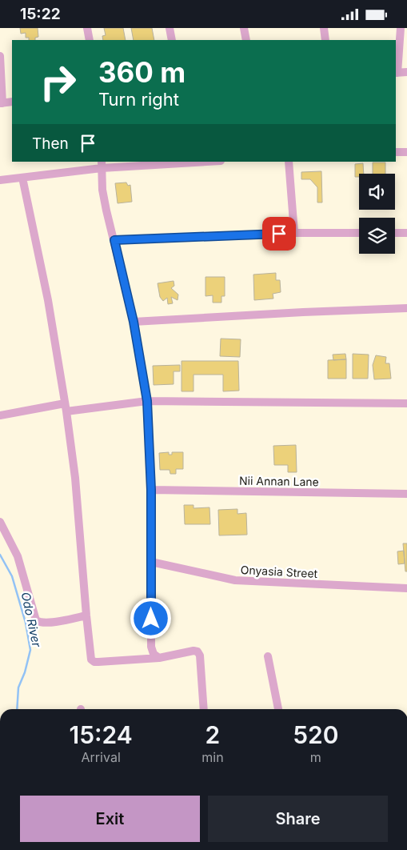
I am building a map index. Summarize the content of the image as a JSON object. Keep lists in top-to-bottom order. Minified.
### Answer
{"streets":{"street":["Nii Annan Lane","Onyasia Street"]},"water":["Odo River"],"page":{"status":"15:22","turn":["360 m","Turn right"],"then":"Then","eta":["15:24","Arrival","2","min","520","m"],"buttons":["Exit","Share"]}}
